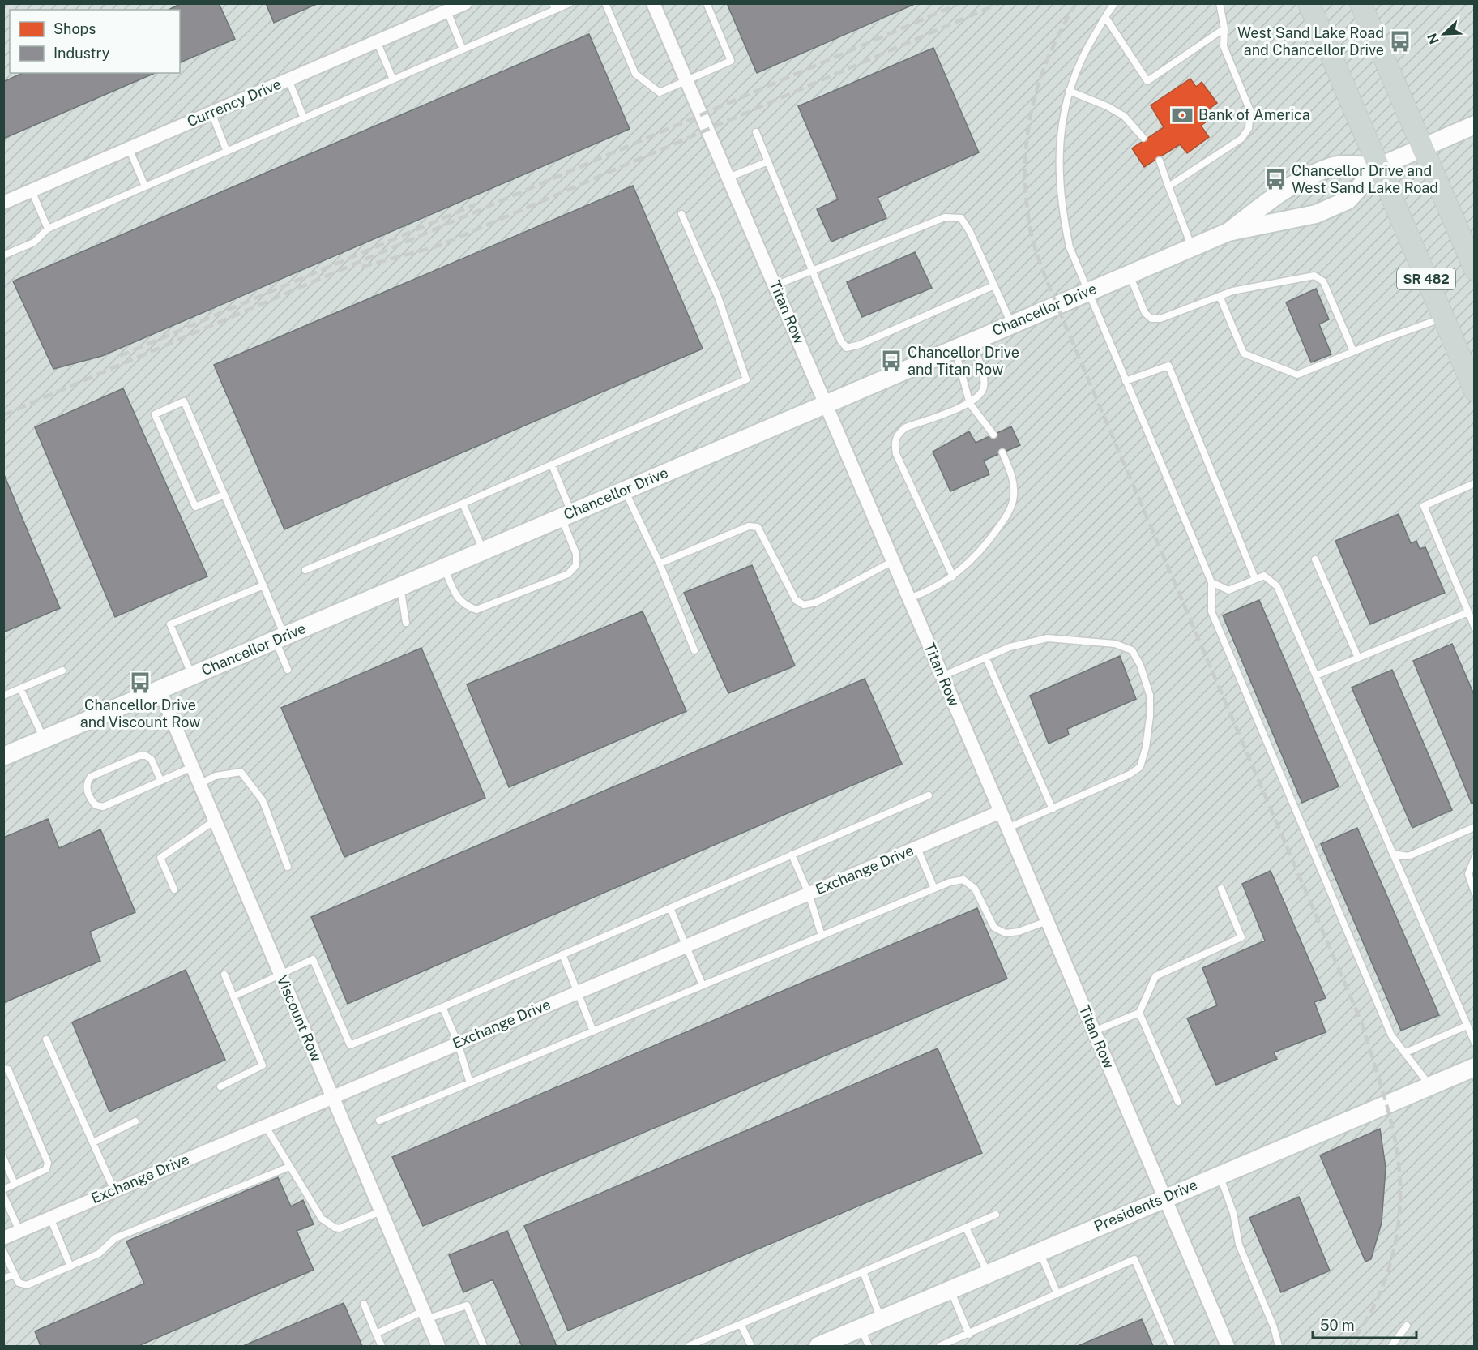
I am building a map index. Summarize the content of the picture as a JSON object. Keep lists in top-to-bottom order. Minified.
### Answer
{"streets":{"main road":["SR 482"],"street":["Currency Drive","Chancellor Drive","Titan Row","Exchange Drive","Viscount Row","Presidents Drive"]},"crossings":[["SR 482","Chancellor Drive"],["Chancellor Drive","Titan Row"],["Chancellor Drive","Viscount Row"],["Titan Row","Exchange Drive"],["Titan Row","Presidents Drive"],["Exchange Drive","Viscount Row"]],"places":{"bus stop":["West Sand Lake Road and Chancellor Drive","Chancellor Drive and West Sand Lake Road","Chancellor Drive and Titan Row","Chancellor Drive and Viscount Row"],"bank":["Bank of America"]},"legend":["Shops","Industry"],"scale_bar":"50 m","north":"bottom left"}
